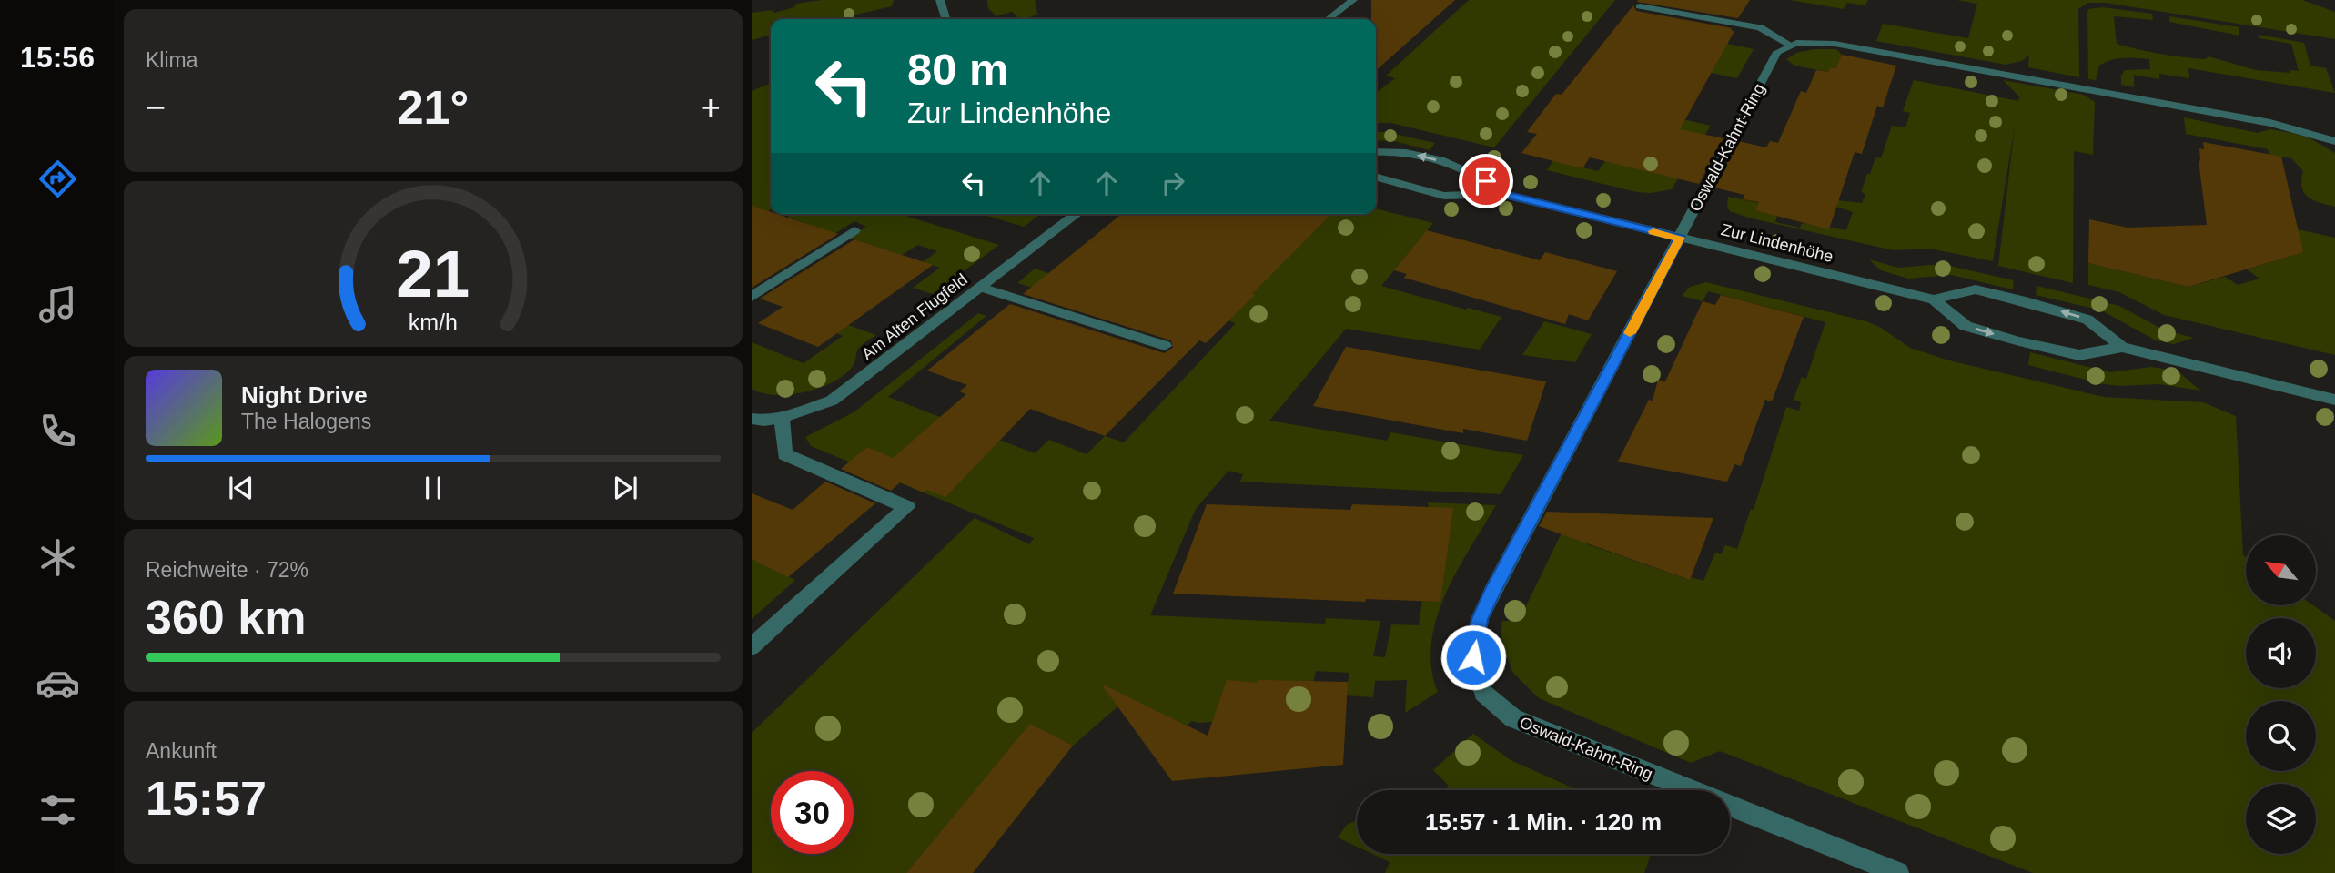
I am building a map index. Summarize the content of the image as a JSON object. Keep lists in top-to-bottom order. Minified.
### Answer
{"streets":{"street":["Oswald-Kahnt-Ring","Zur Lindenhöhe","Am Alten Flugfeld"]},"crossings":[["Oswald-Kahnt-Ring","Zur Lindenhöhe"]],"north":"top left","page":{"tabs":"15:56","tile":["Klima",["Reichweite · 72%","360 km"],["Ankunft","15:57"]],"turn":["80 m","Zur Lindenhöhe"],"heat":["−","21°","+"],"song":["Night Drive","The Halogens"],"limit":"30","trip":"15:57 · 1 Min. · 120 m","gauge":["21","km/h"]}}
